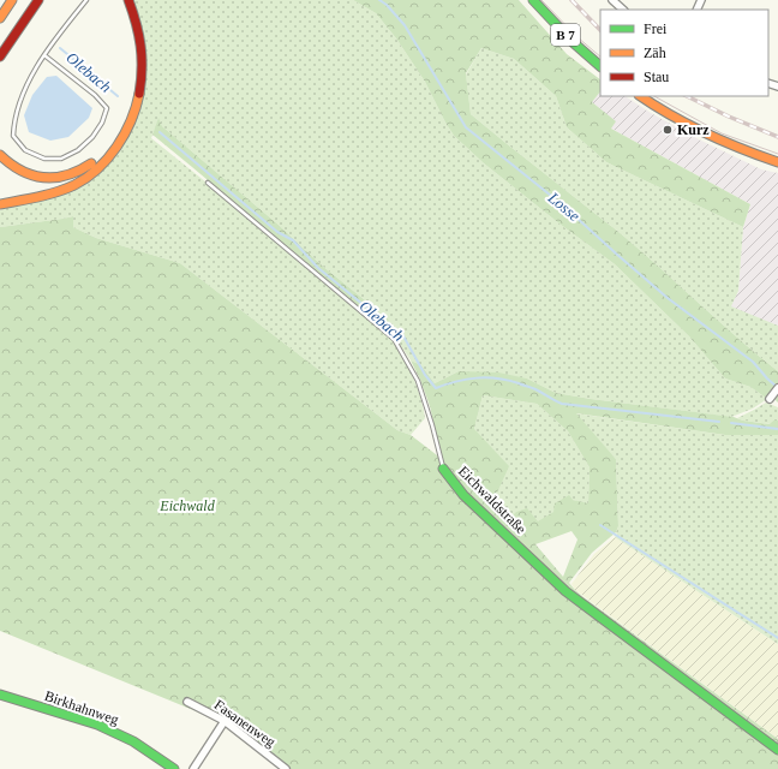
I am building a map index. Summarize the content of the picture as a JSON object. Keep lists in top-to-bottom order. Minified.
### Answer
{"streets":{"main road":["B 7","Eichwaldstraße","Birkhahnweg"],"street":["Fasanenweg"]},"water":["Olebach","Losse"],"parks":["Eichwald"],"places":["Kurz"],"legend":["Frei","Zäh","Stau"]}
